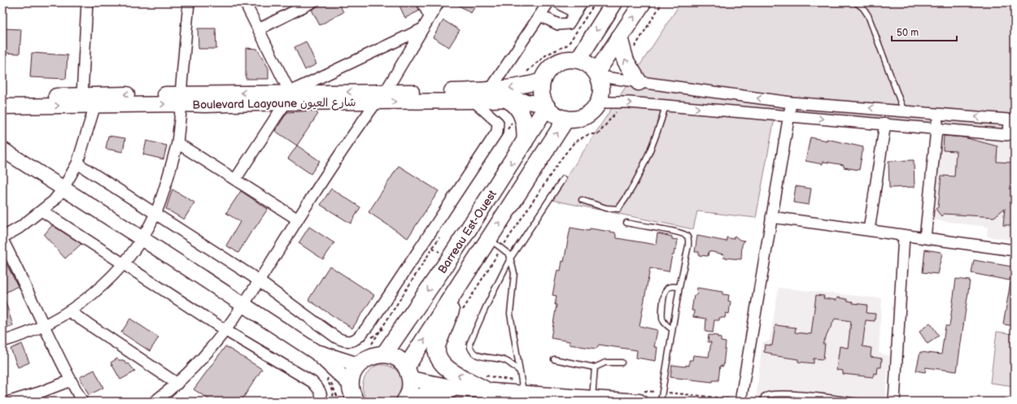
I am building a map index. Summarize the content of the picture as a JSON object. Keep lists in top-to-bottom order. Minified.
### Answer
{"streets":{"main road":["Barreau Est-Ouest"],"street":["Boulevard Laayoune شارع العيون"]},"crossings":[["Boulevard Laayoune شارع العيون","Barreau Est-Ouest"]],"scale_bar":"50 m"}
